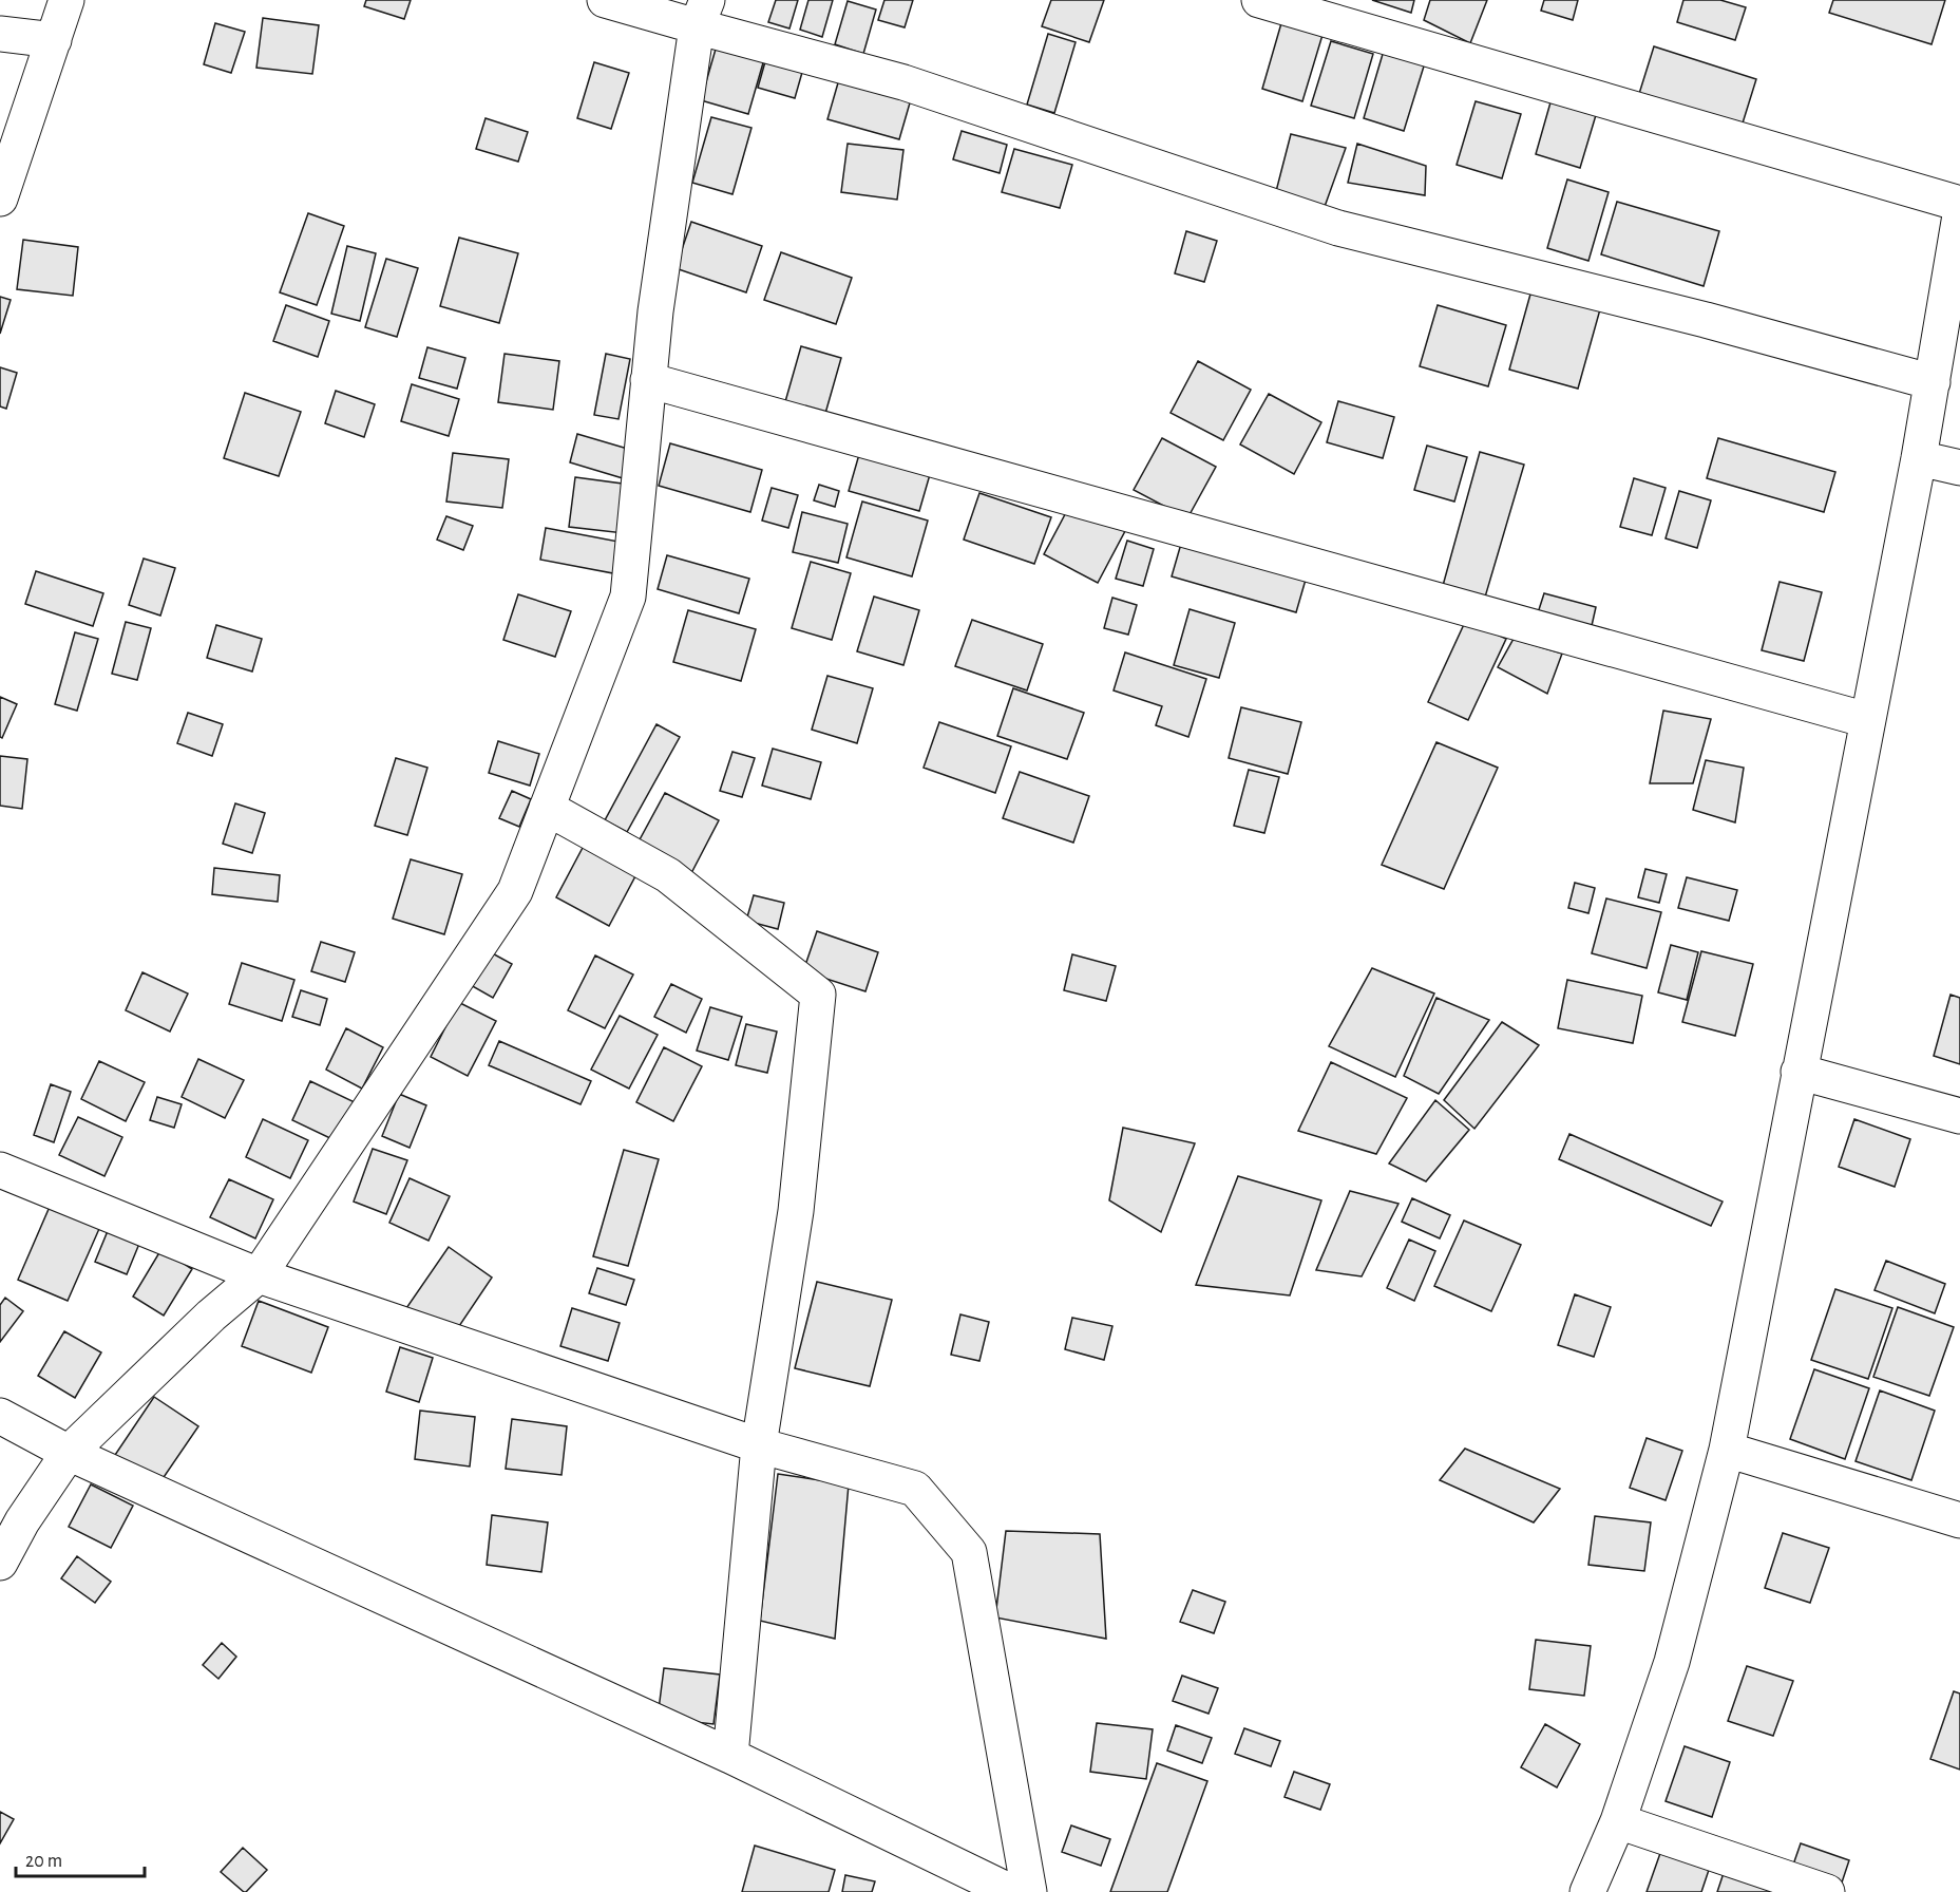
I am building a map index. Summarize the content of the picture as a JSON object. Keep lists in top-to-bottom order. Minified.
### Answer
{"scale_bar":"20 m"}
